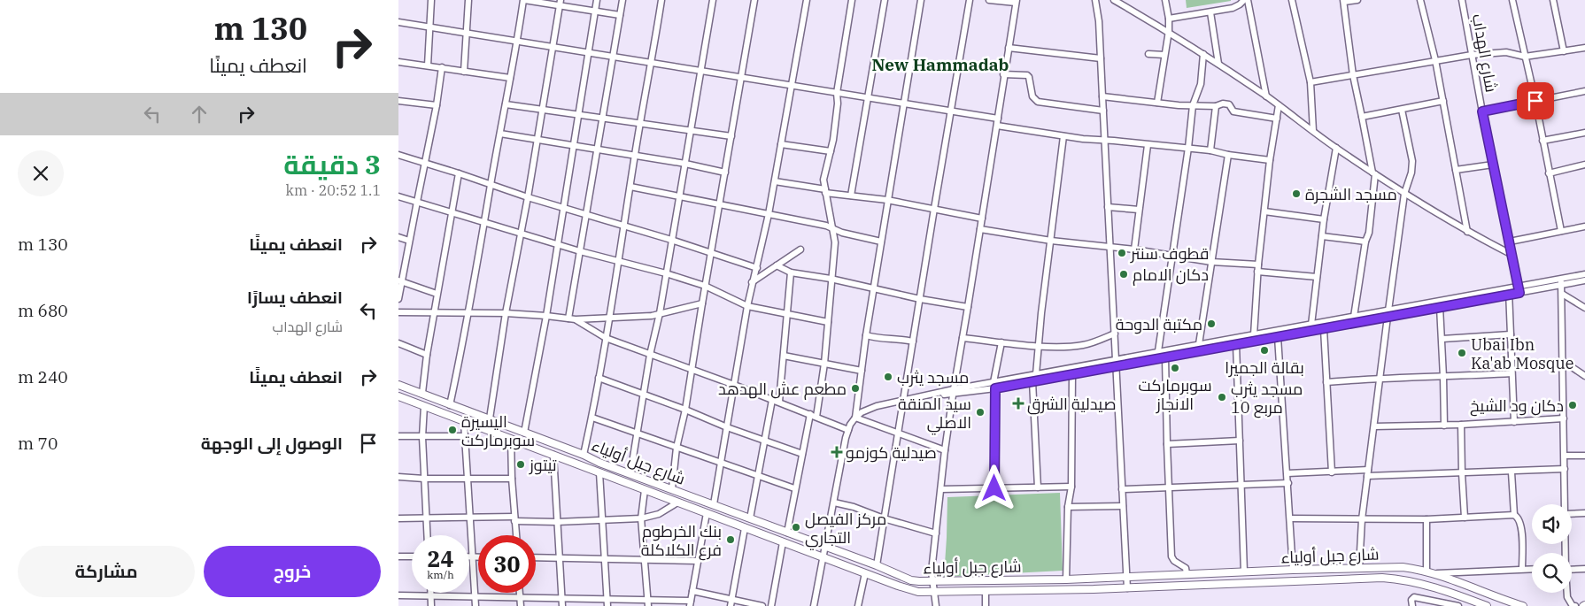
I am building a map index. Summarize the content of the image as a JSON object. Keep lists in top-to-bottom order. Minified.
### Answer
{"streets":{"main road":["شارع جبل أولياء"],"street":["شارع الهداب"]},"districts":["New Hammadab"],"places":{"other":["مسجد الشجرة","قطوف سنتر","دكان الامام","مكتبة الدوحة","بقالة الجميرا","Ubai Ibn Ka'ab Mosque","سوبرماركت الانجاز","مسجد يثرب","مطعم عش الهدهد","مسجد يثرب مربع 10","دكان ود الشيخ","سيد المنقة الاصلي","اليسيرة سوبرماركت","تيتوز","مركز الفيصل التجاري","بنك الخرطوم فرع الكلاكلة"],"health":["صيدلية الشرق","صيدلية كوزمو"]},"page":{"turn":["130 m","انعطف يمينًا"],"heading":["3 دقيقة","1.1 km · 20:52"],"list":[{"name":"انعطف يمينًا","value":"130 m"},{"name":"انعطف يسارًا","note":"شارع الهداب","value":"680 m"},{"name":"انعطف يمينًا","value":"240 m"},{"name":"الوصول إلى الوجهة","value":"70 m"}],"speed":"24 km/h","limit":"30","buttons":["خروج","مشاركة"]}}
